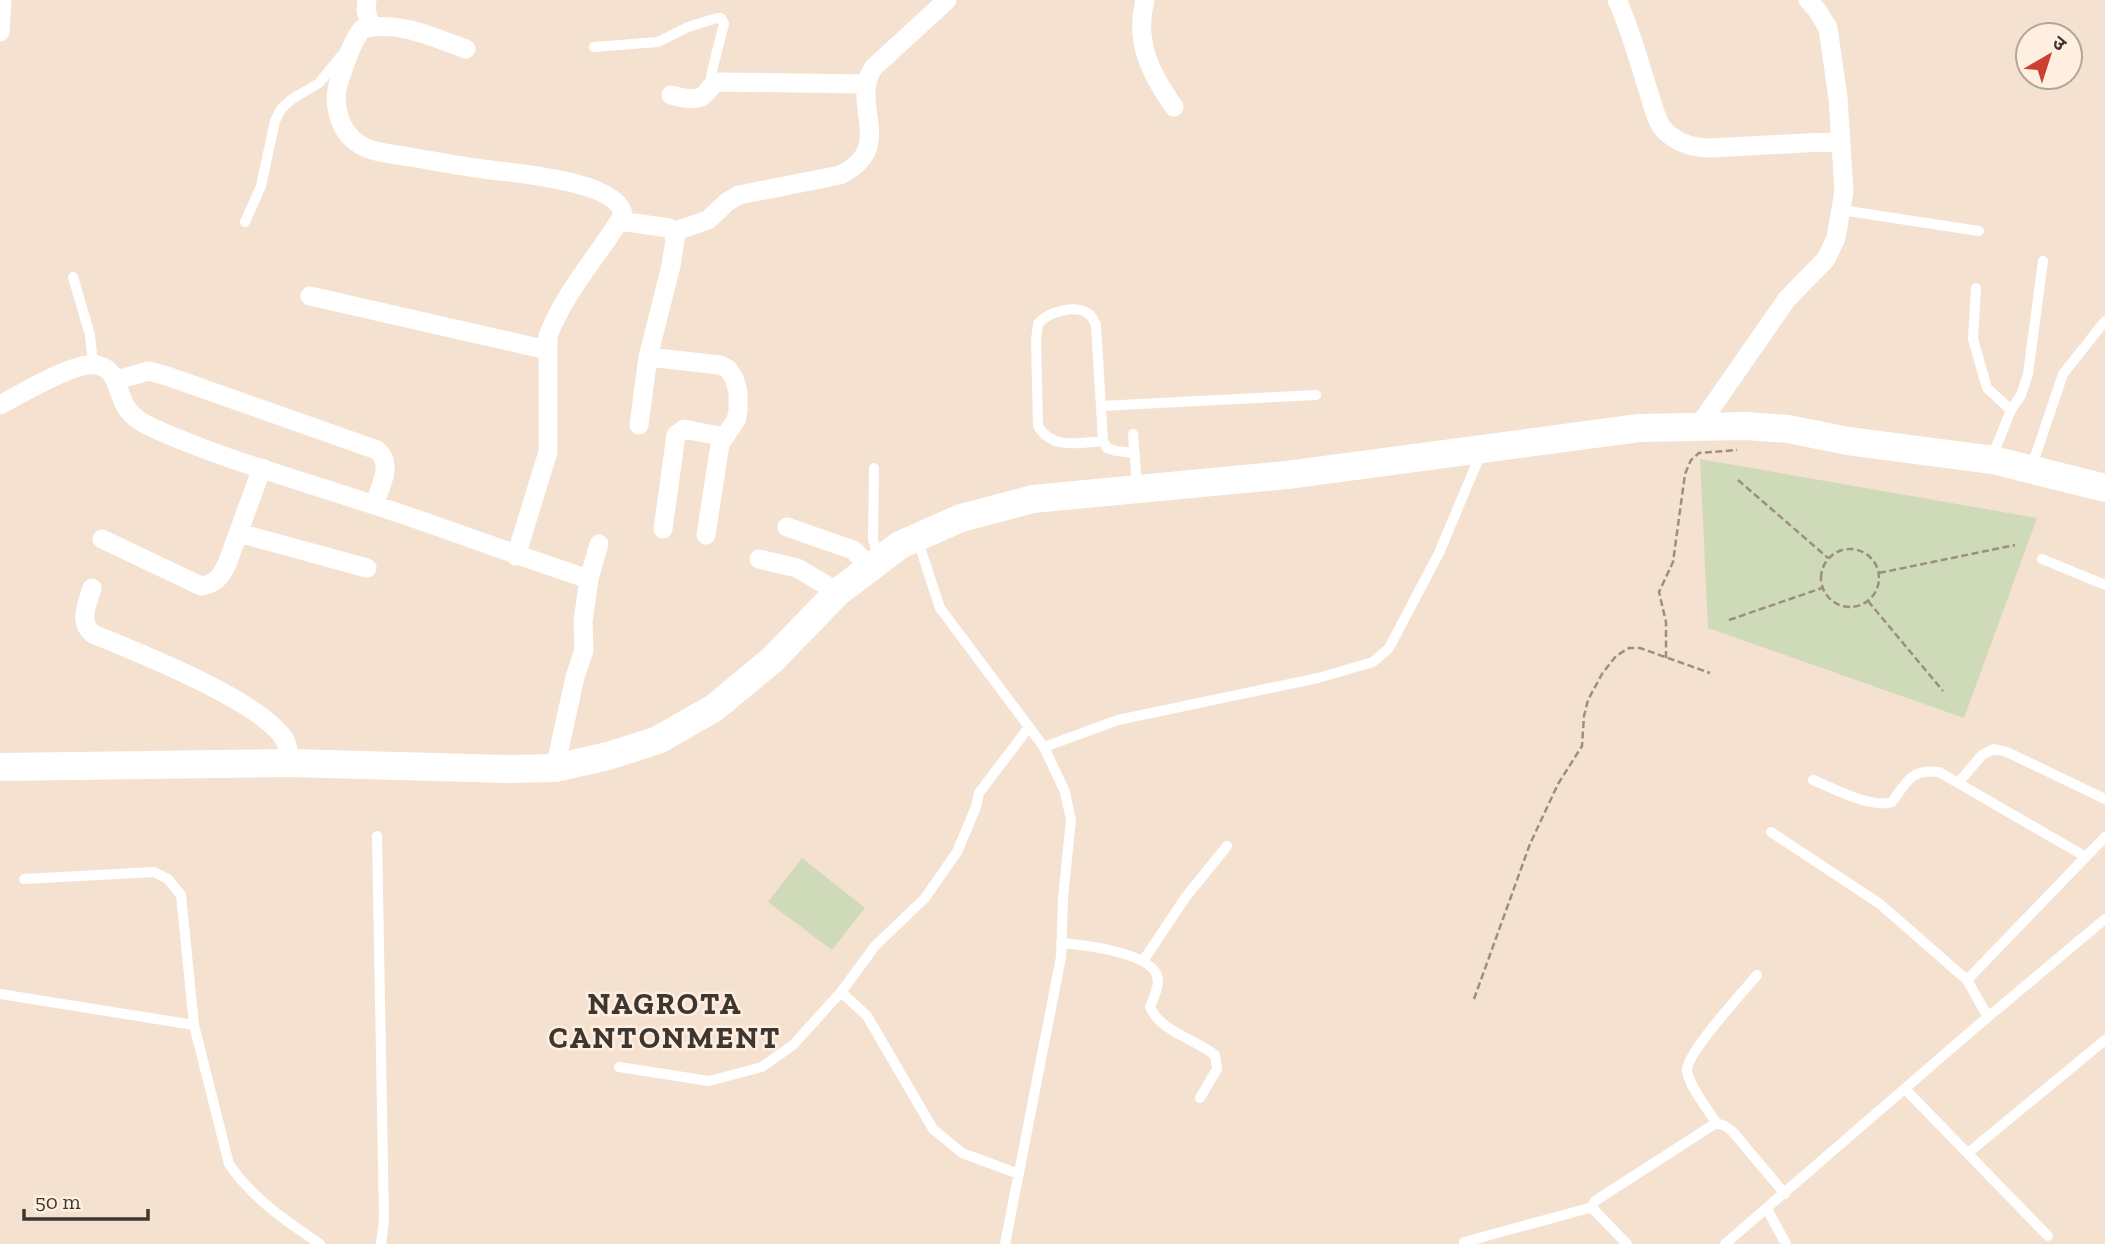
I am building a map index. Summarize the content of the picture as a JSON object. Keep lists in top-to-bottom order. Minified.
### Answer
{"districts":["NAGROTA CANTONMENT"],"scale_bar":"50 m","north":"top right"}
